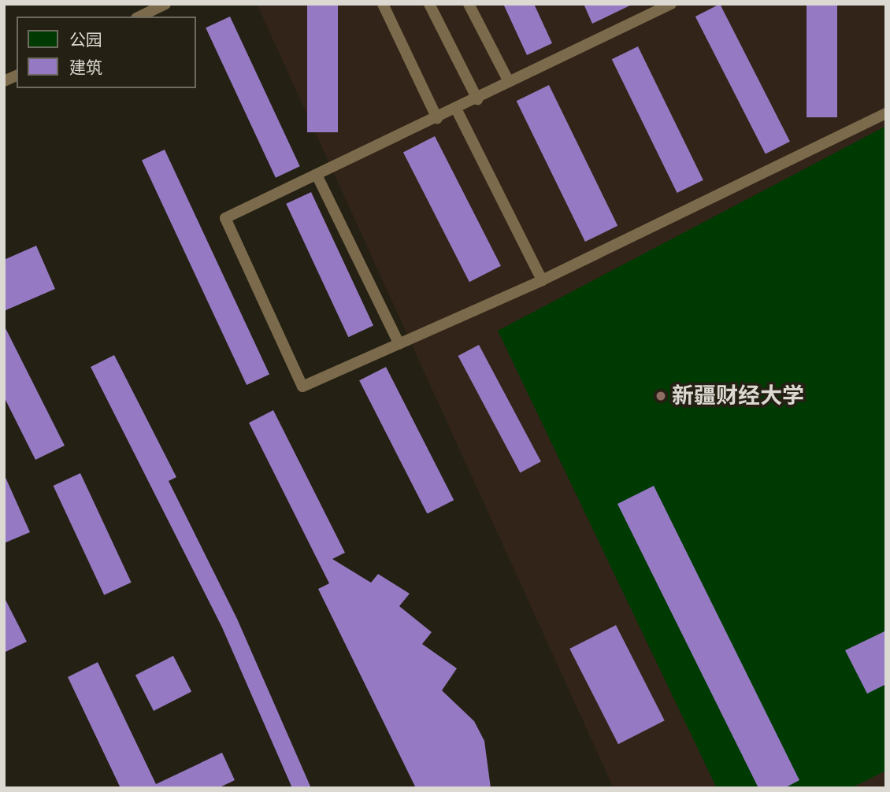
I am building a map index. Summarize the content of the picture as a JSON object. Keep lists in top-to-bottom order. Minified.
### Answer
{"places":["新疆财经大学"],"legend":["公园","建筑"]}
